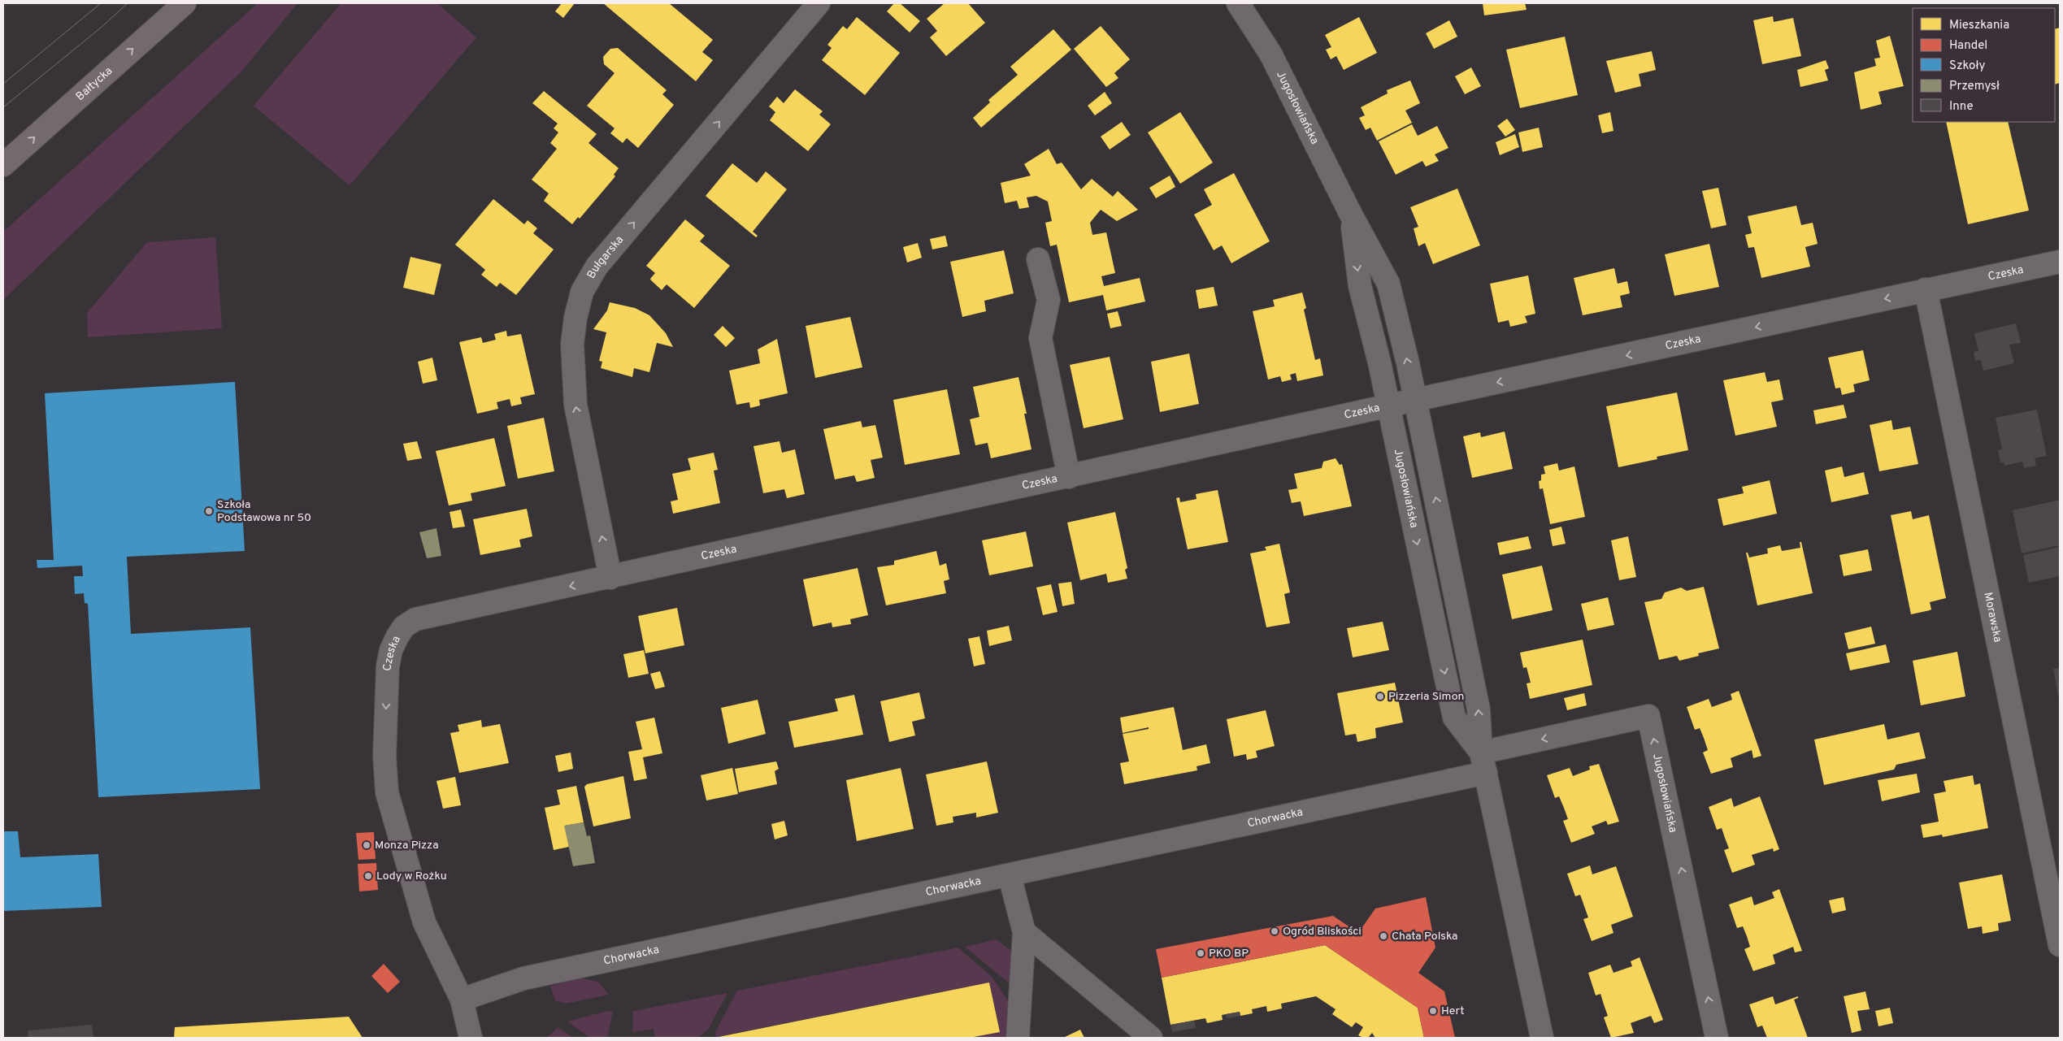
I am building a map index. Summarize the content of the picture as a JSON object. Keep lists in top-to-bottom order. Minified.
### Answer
{"streets":{"main road":["Bałtycka"],"street":["Jugosłowiańska","Bułgarska","Czeska","Morawska","Chorwacka"]},"crossings":[["Jugosłowiańska","Czeska"],["Jugosłowiańska","Chorwacka"],["Bułgarska","Czeska"],["Czeska","Morawska"],["Czeska","Chorwacka"]],"one_way":["Bałtycka","Bułgarska"],"places":["Szkoła Podstawowa nr 50","Pizzeria Simon","Monza Pizza","Lody w Rożku","Ogród Bliskości","Chata Polska","PKO BP","Hert"],"legend":["Mieszkania","Handel","Szkoły","Przemysł","Inne"]}
